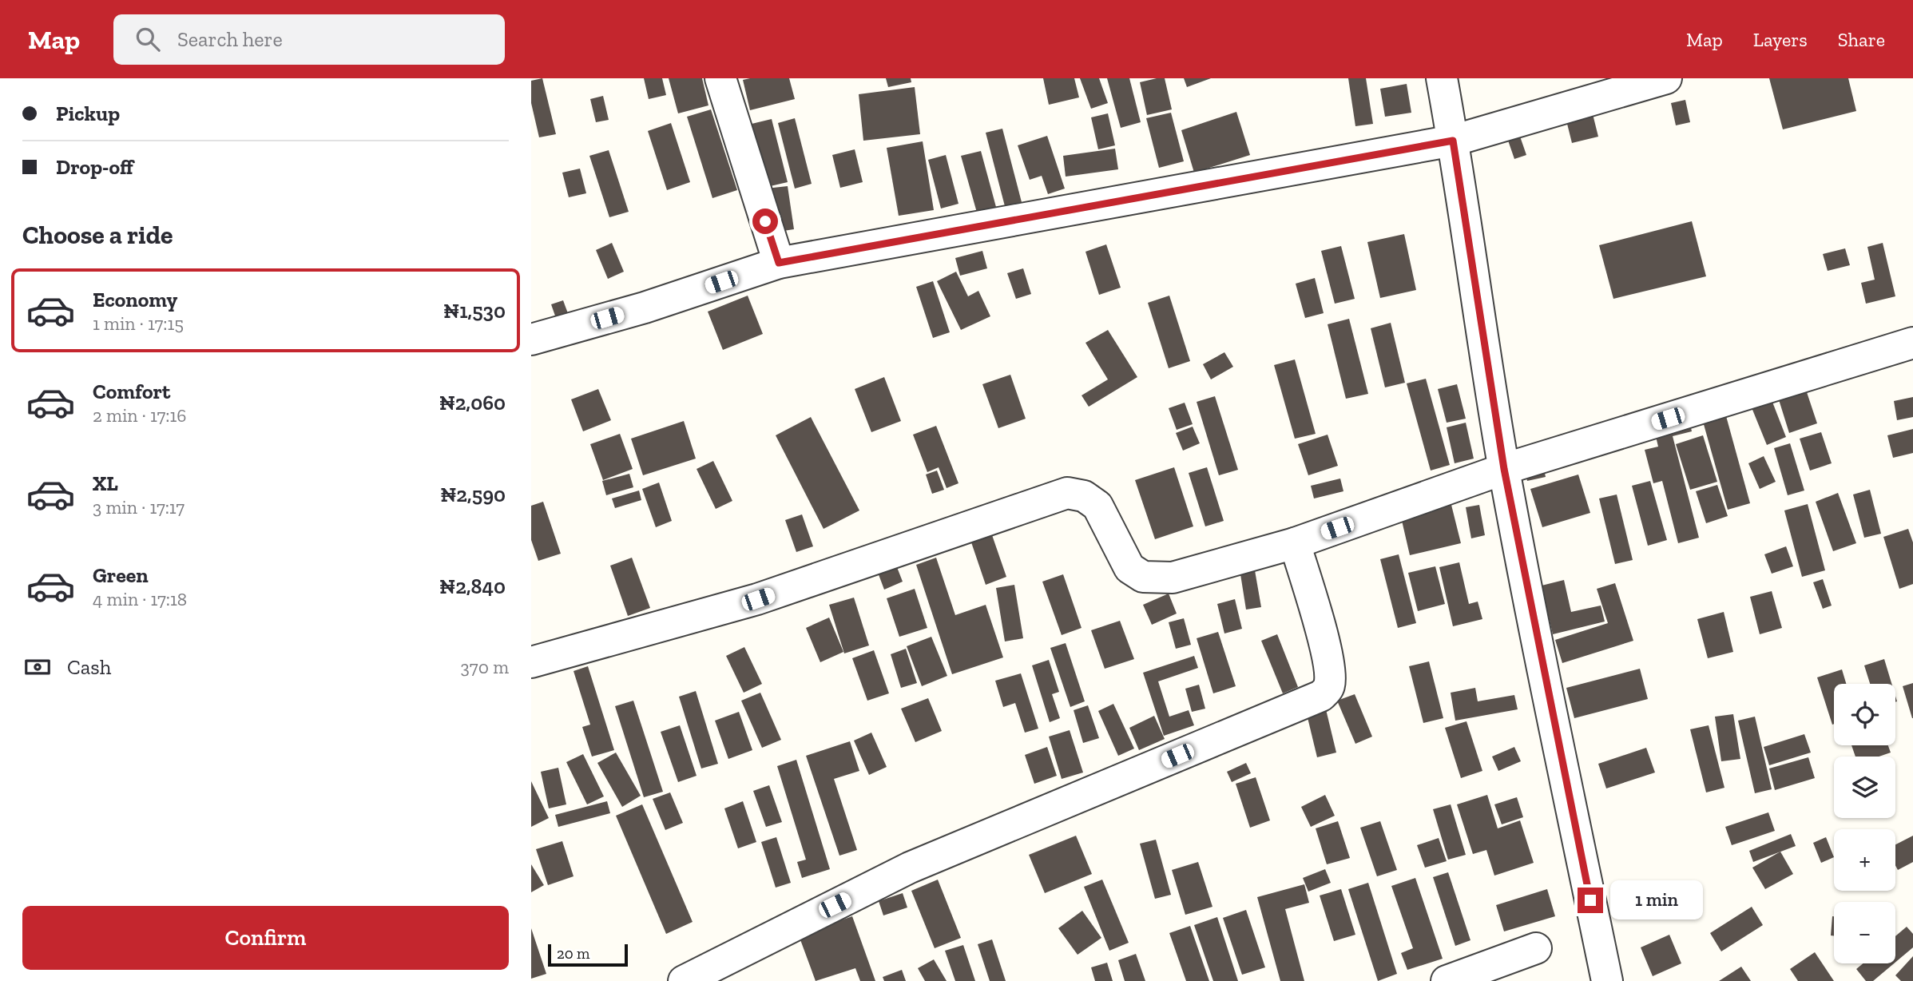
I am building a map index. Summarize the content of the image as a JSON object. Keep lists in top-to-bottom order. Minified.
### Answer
{"scale_bar":"20 m","page":{"header":"Map","search":"Search here","nav":["Map","Layers","Share"],"banner":["Pickup","Drop-off"],"heading":"Choose a ride","list":[{"name":"Economy","note":"1 min · 17:15","value":"₦1,530"},{"name":"Comfort","note":"2 min · 17:16","value":"₦2,060"},{"name":"XL","note":"3 min · 17:17","value":"₦2,590"},{"name":"Green","note":"4 min · 17:18","value":"₦2,840"}],"pay":["Cash","370 m"],"map_buttons":["+","−"],"bubble":"1 min","buttons":"Confirm","scale":"20 m"}}
